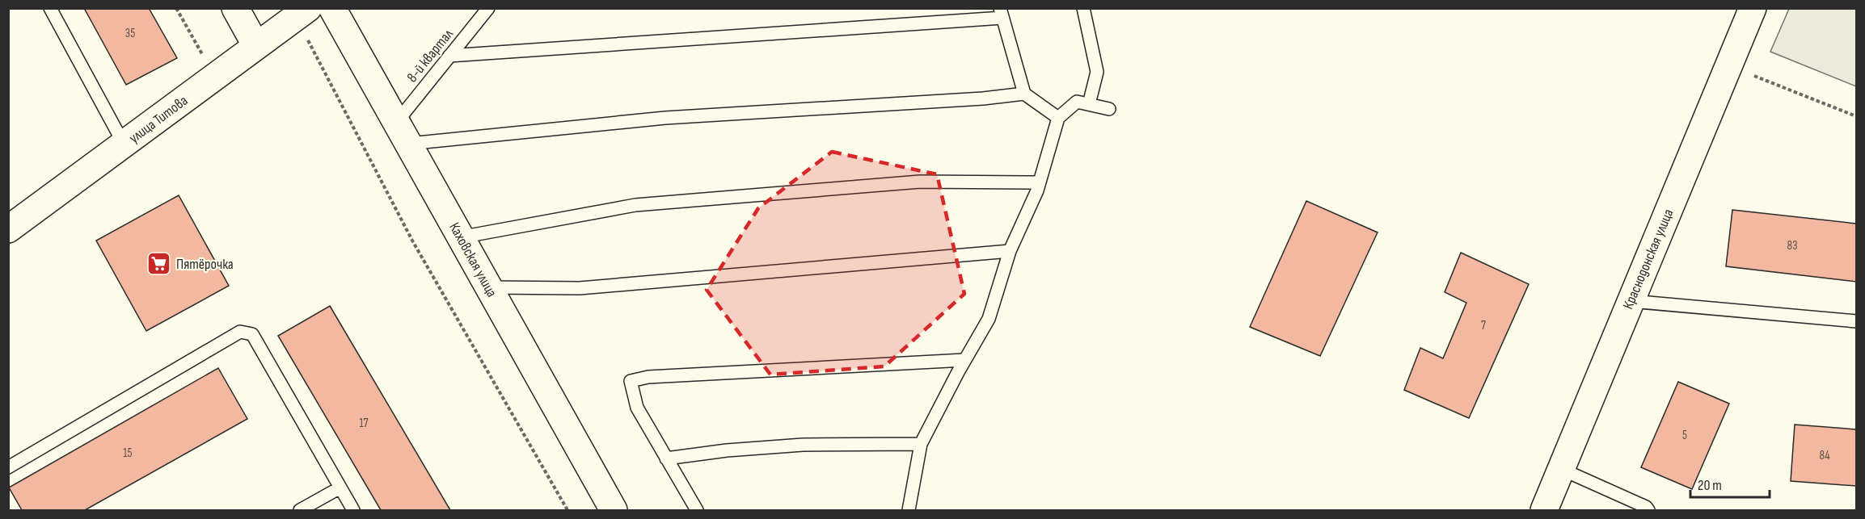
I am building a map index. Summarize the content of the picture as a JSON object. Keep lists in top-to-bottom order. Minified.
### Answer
{"streets":{"street":["улица Титова","Краснодонская улица","Каховская улица"],"lane":["8-й квартал"]},"crossings":[["8-й квартал","Каховская улица"]],"places":{"supermarket":["Пятёрочка"]},"house_numbers":["35","83","7","17","5","15","84"],"scale_bar":"20 m"}
